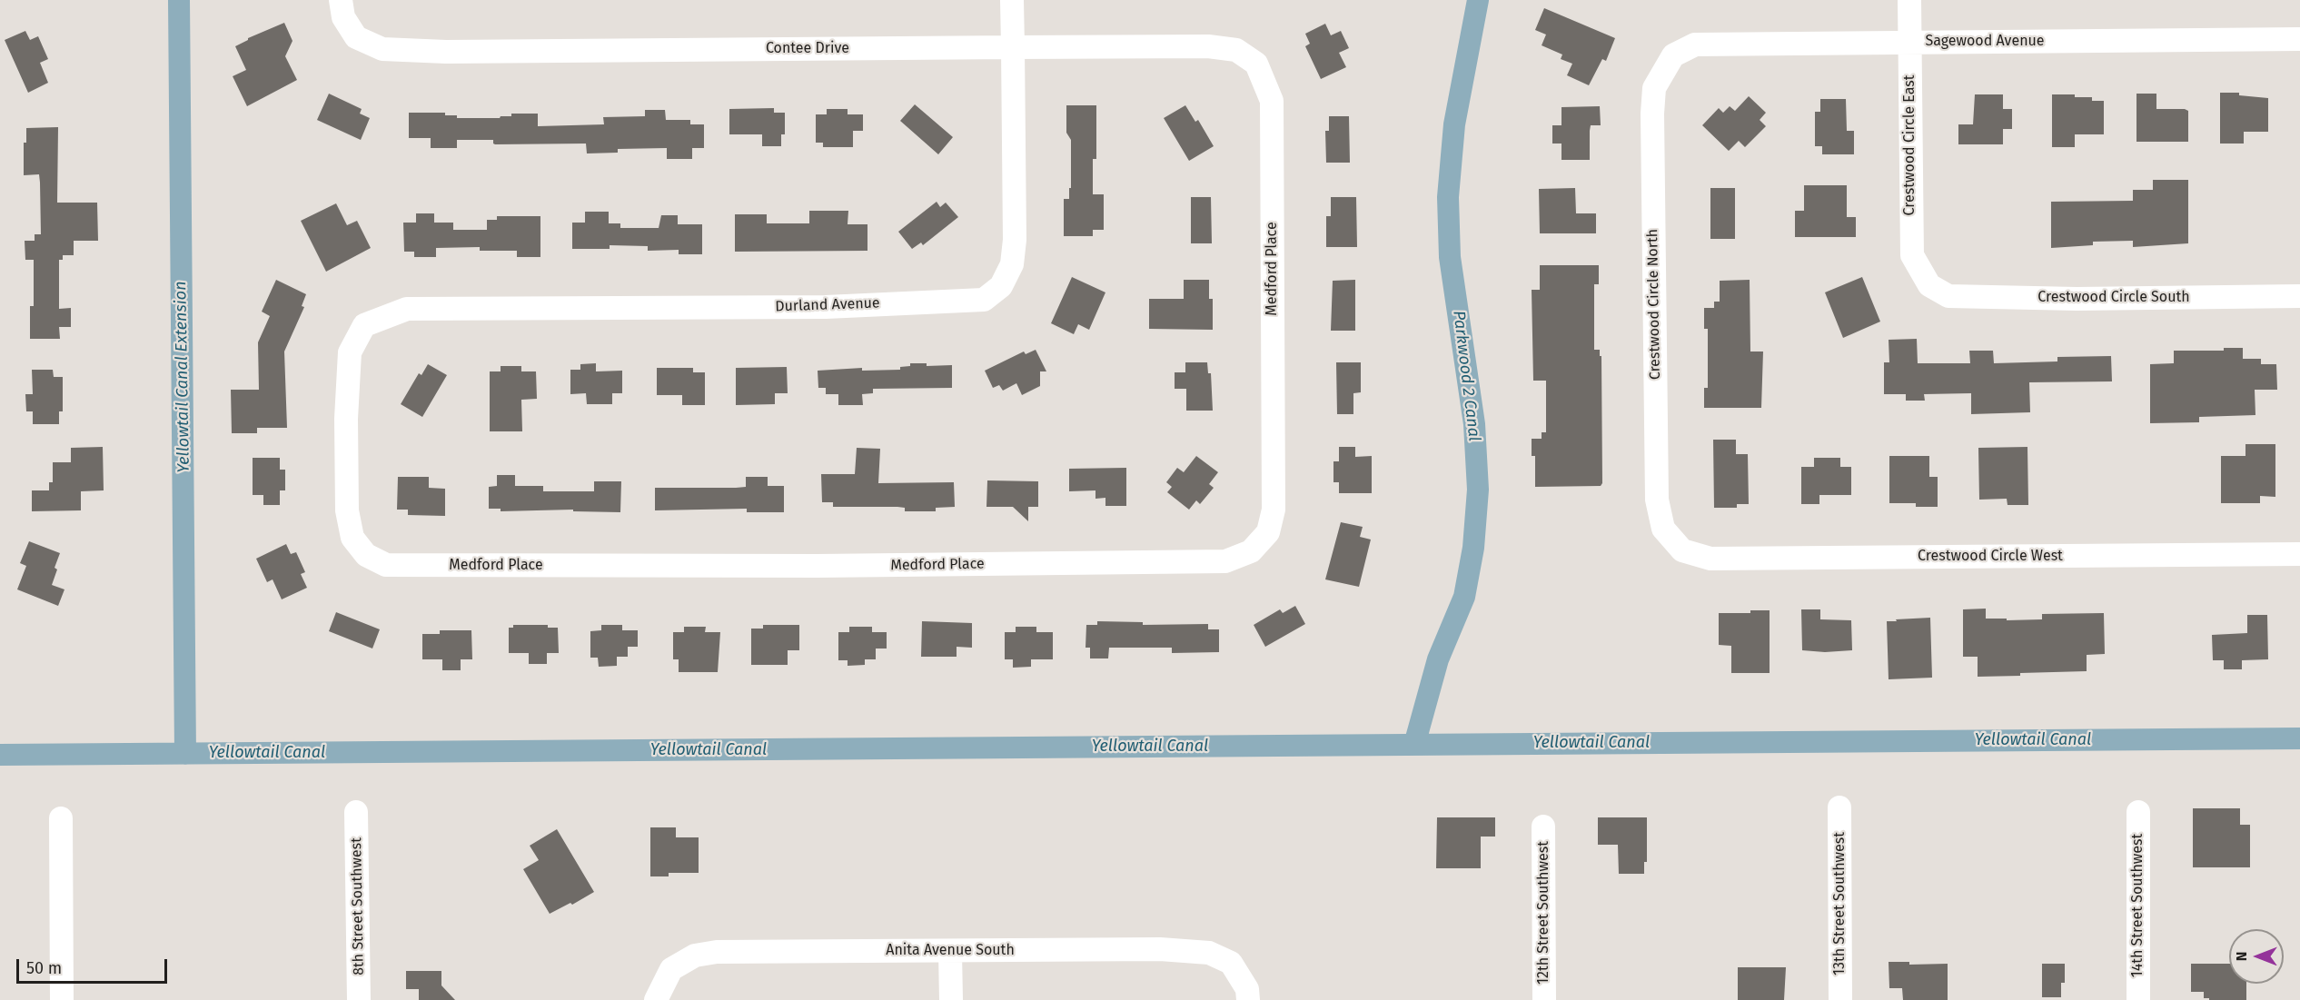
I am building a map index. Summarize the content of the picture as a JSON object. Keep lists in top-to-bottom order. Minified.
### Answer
{"streets":{"street":["Sagewood Avenue","Contee Drive","Crestwood Circle East","Medford Place","Crestwood Circle South","Crestwood Circle North","Durland Avenue","Crestwood Circle West","13th Street Southwest","14th Street Southwest","8th Street Southwest","12th Street Southwest","Anita Avenue South"]},"crossings":[["Sagewood Avenue","Crestwood Circle East"],["Sagewood Avenue","Crestwood Circle North"],["Contee Drive","Medford Place"],["Contee Drive","Durland Avenue"],["Crestwood Circle East","Crestwood Circle South"],["Medford Place","Durland Avenue"],["Crestwood Circle North","Crestwood Circle West"]],"water":["Parkwood 2 Canal","Yellowtail Canal Extension","Yellowtail Canal"],"scale_bar":"50 m","north":"left"}
